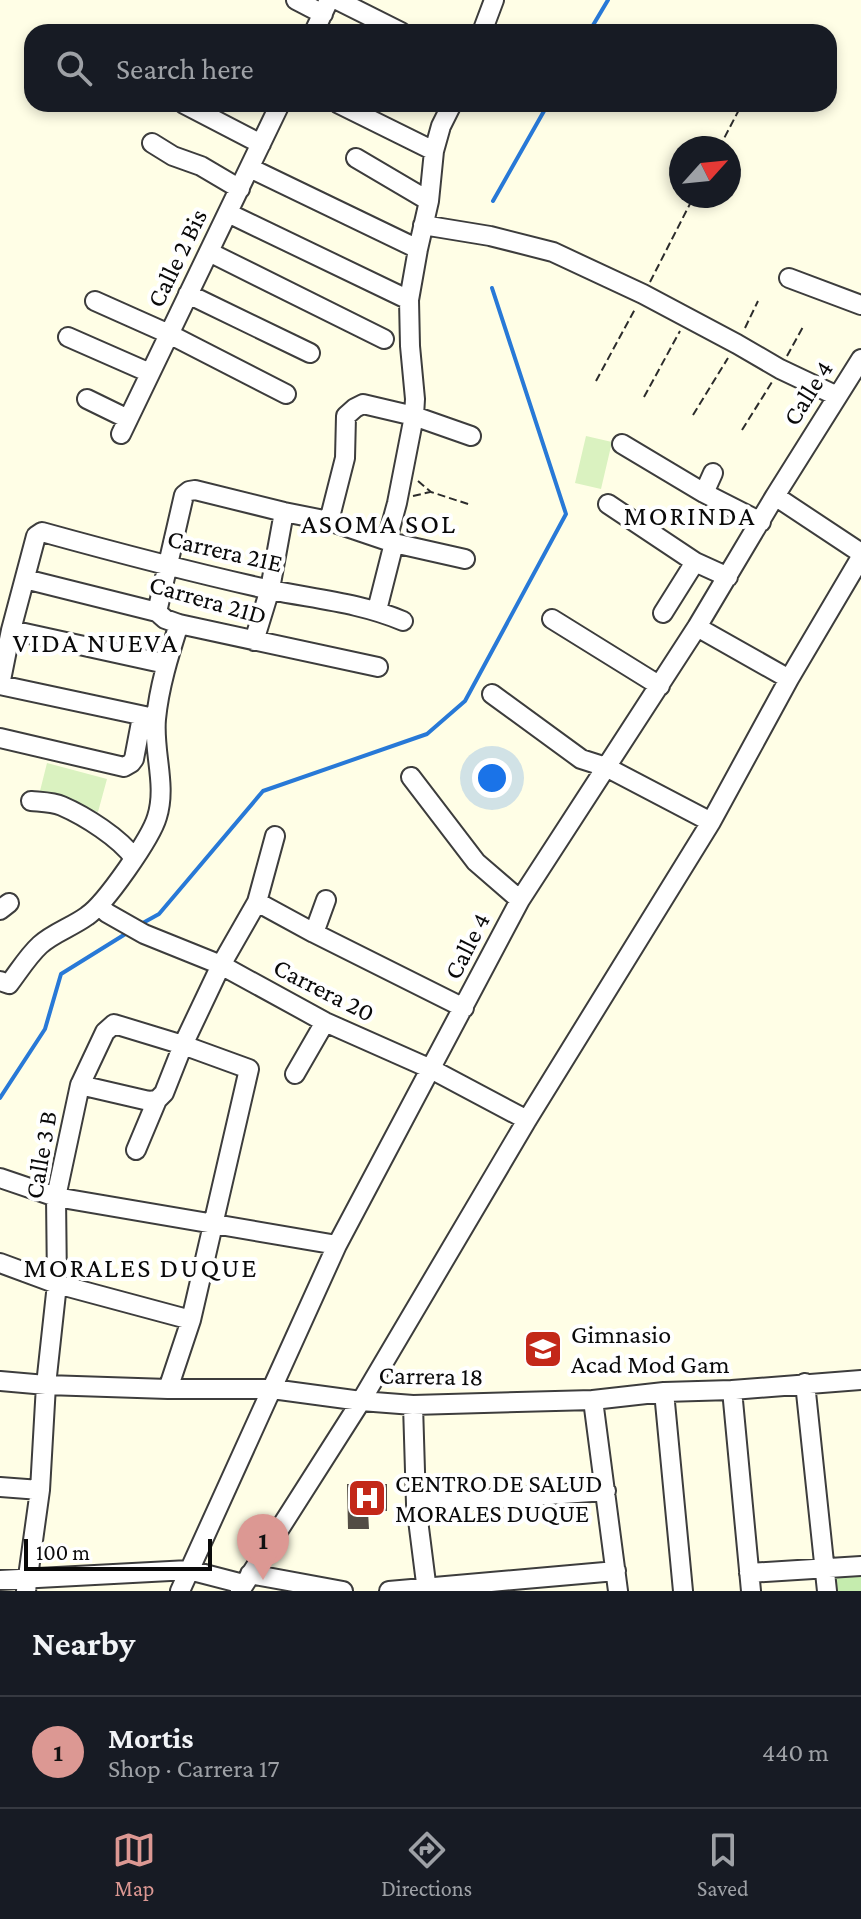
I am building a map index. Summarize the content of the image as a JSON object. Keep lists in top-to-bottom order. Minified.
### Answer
{"streets":{"street":["Calle 2 Bis","Calle 4","Carrera 21E","Carrera 21D","Carrera 20","Calle 3 B","Carrera 18"]},"crossings":[["Calle 4","Carrera 20"],["Calle 4","Carrera 18"],["Carrera 21E","Carrera 21D"],["Calle 3 B","Carrera 18"]],"districts":["MORINDA","ASOMA SOL","VIDA NUEVA","MORALES DUQUE"],"places":{"school or university":["Gimnasio Acad Mod Gam"],"hospital":["CENTRO DE SALUD MORALES DUQUE"]},"scale_bar":"100 m","north":"top right","page":{"search":"Search here","pins":"1","scale":"100 m","heading":"Nearby","list":[{"mark":"1","name":"Mortis","note":"Shop · Carrera 17","value":"440 m"}],"nav":["Map","Directions","Saved"]}}
